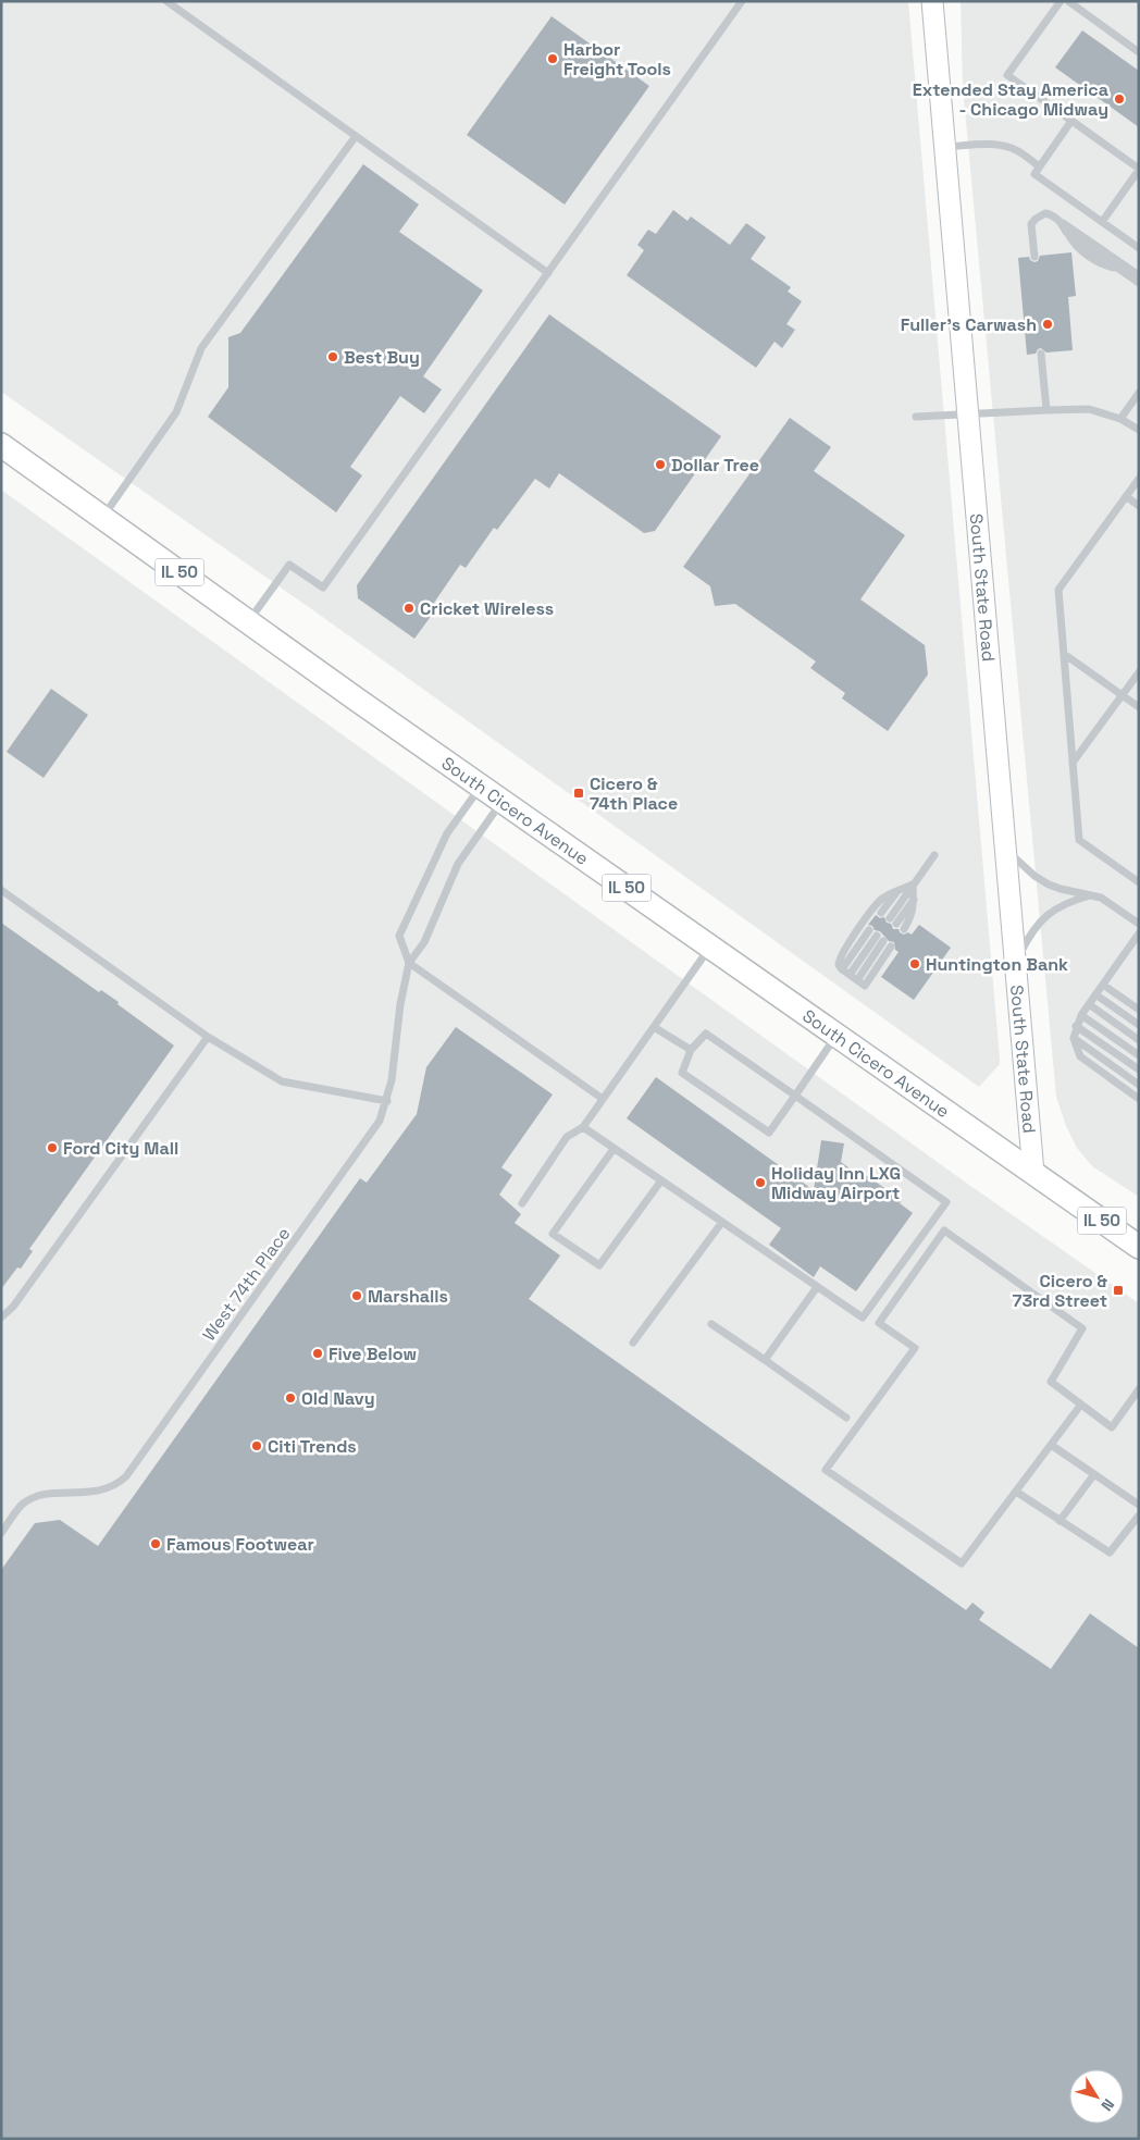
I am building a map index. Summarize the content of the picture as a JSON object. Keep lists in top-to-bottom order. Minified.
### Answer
{"streets":{"main road":["IL 50","South Cicero Avenue"],"street":["South State Road"],"lane":["West 74th Place"]},"crossings":[["South State Road","South Cicero Avenue"],["South Cicero Avenue","West 74th Place"]],"places":{"other":["Harbor Freight Tools","Extended Stay America - Chicago Midway","Fuller's Carwash","Best Buy","Dollar Tree","Cricket Wireless","Huntington Bank","Ford City Mall","Holiday Inn LXG Midway Airport","Marshalls","Five Below","Old Navy","Citi Trends","Famous Footwear"],"transit":["Cicero & 74th Place","Cicero & 73rd Street"]},"north":"bottom right"}
